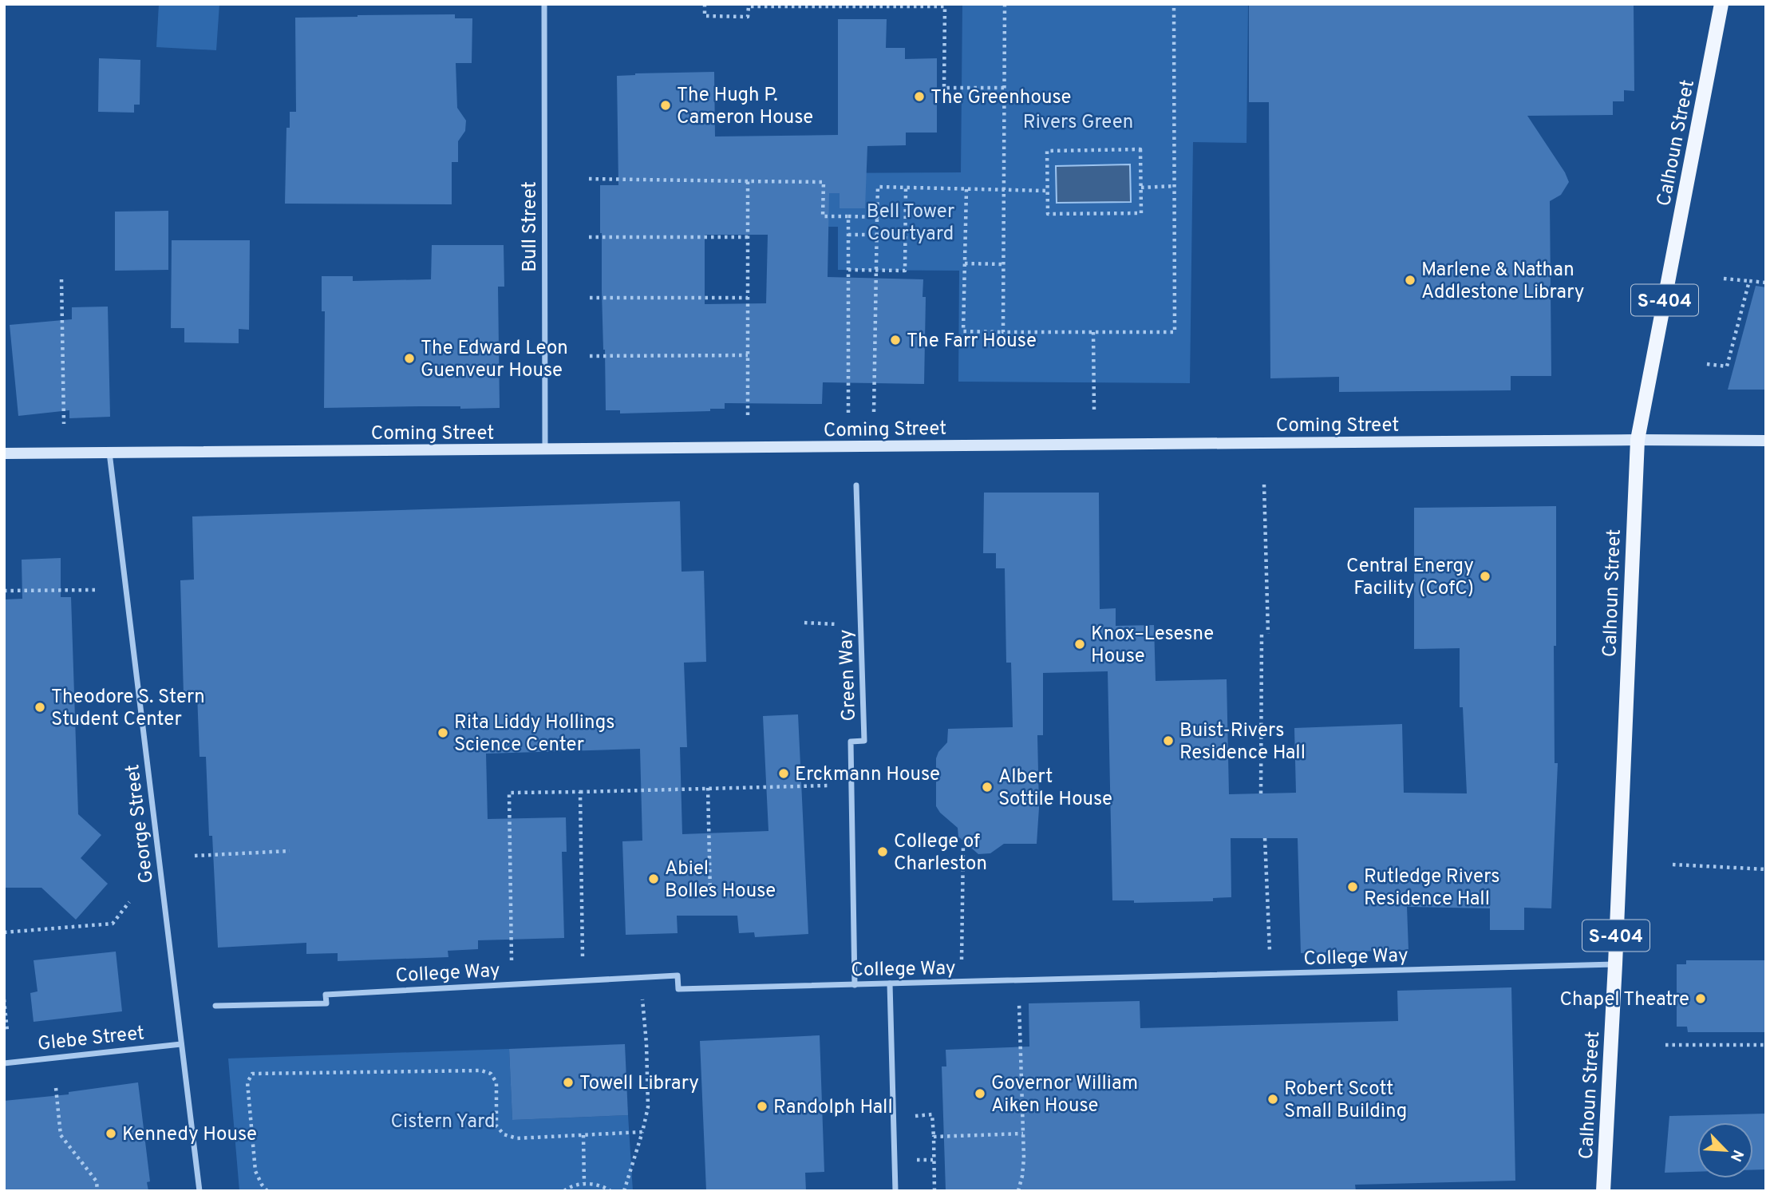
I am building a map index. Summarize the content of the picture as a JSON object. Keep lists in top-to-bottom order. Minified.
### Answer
{"streets":{"main road":["Calhoun Street","S-404"],"street":["Bull Street","Coming Street","Green Way","George Street","College Way","Glebe Street"]},"crossings":[["Calhoun Street","Coming Street"],["Calhoun Street","College Way"],["Bull Street","Coming Street"],["Coming Street","George Street"],["Green Way","College Way"],["George Street","Glebe Street"]],"parks":["Rivers Green","Bell Tower Courtyard","Cistern Yard"],"places":["The Greenhouse","The Hugh P. Cameron House","Marlene & Nathan Addlestone Library","The Farr House","The Edward Leon Guenveur House","Central Energy Facility (CofC)","Knox–Lesesne House","Theodore S. Stern Student Center","Rita Liddy Hollings Science Center","Buist-Rivers Residence Hall","Erckmann House","Albert Sottile House","College of Charleston","Abiel Bolles House","Rutledge Rivers Residence Hall","Chapel Theatre","Towell Library","Governor William Aiken House","Robert Scott Small Building","Randolph Hall","Kennedy House"],"north":"bottom right"}
